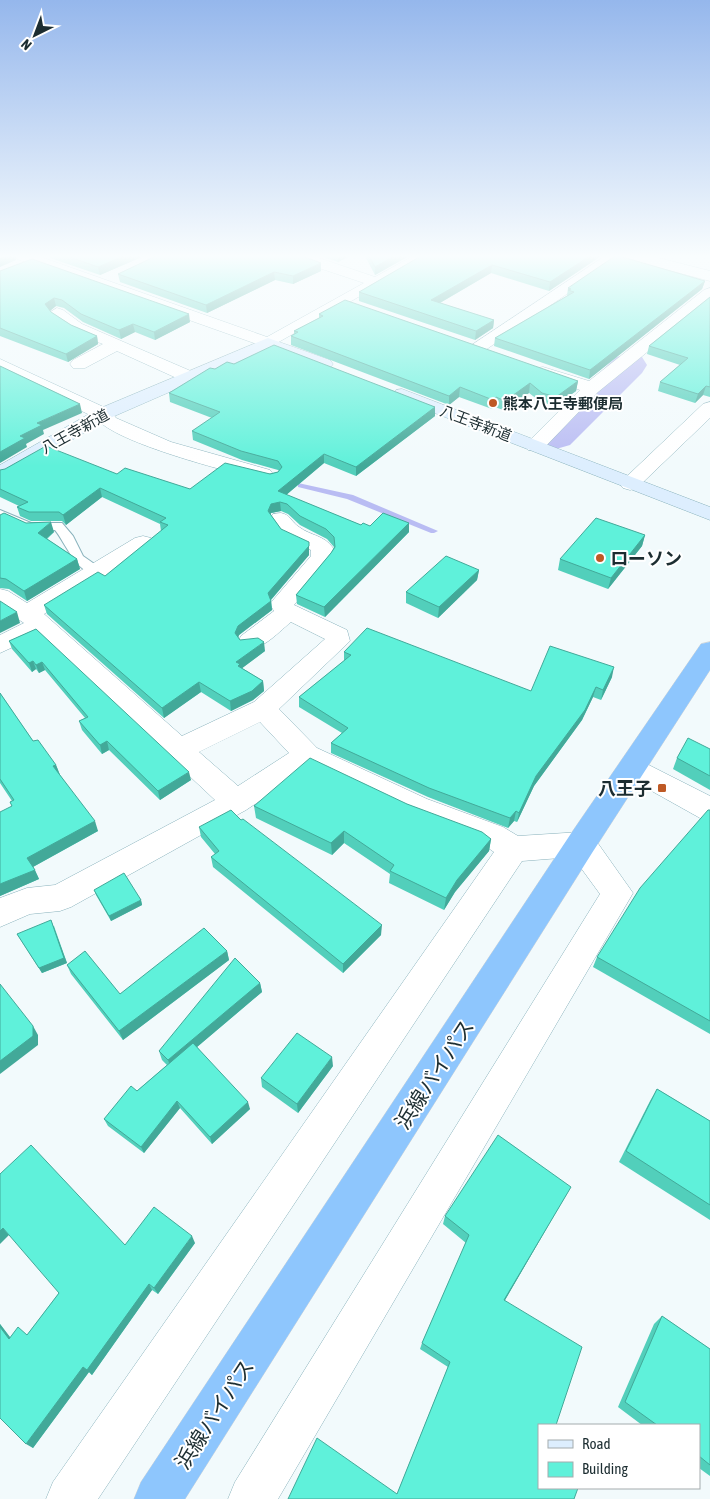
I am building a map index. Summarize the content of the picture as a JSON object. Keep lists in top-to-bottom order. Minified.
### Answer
{"streets":{"highway":["浜線バイパス"],"street":["八王寺新道"]},"places":{"other":["熊本八王寺郵便局","ローソン"],"transit":["八王子"]},"legend":["Road","Building"],"north":"bottom left"}
